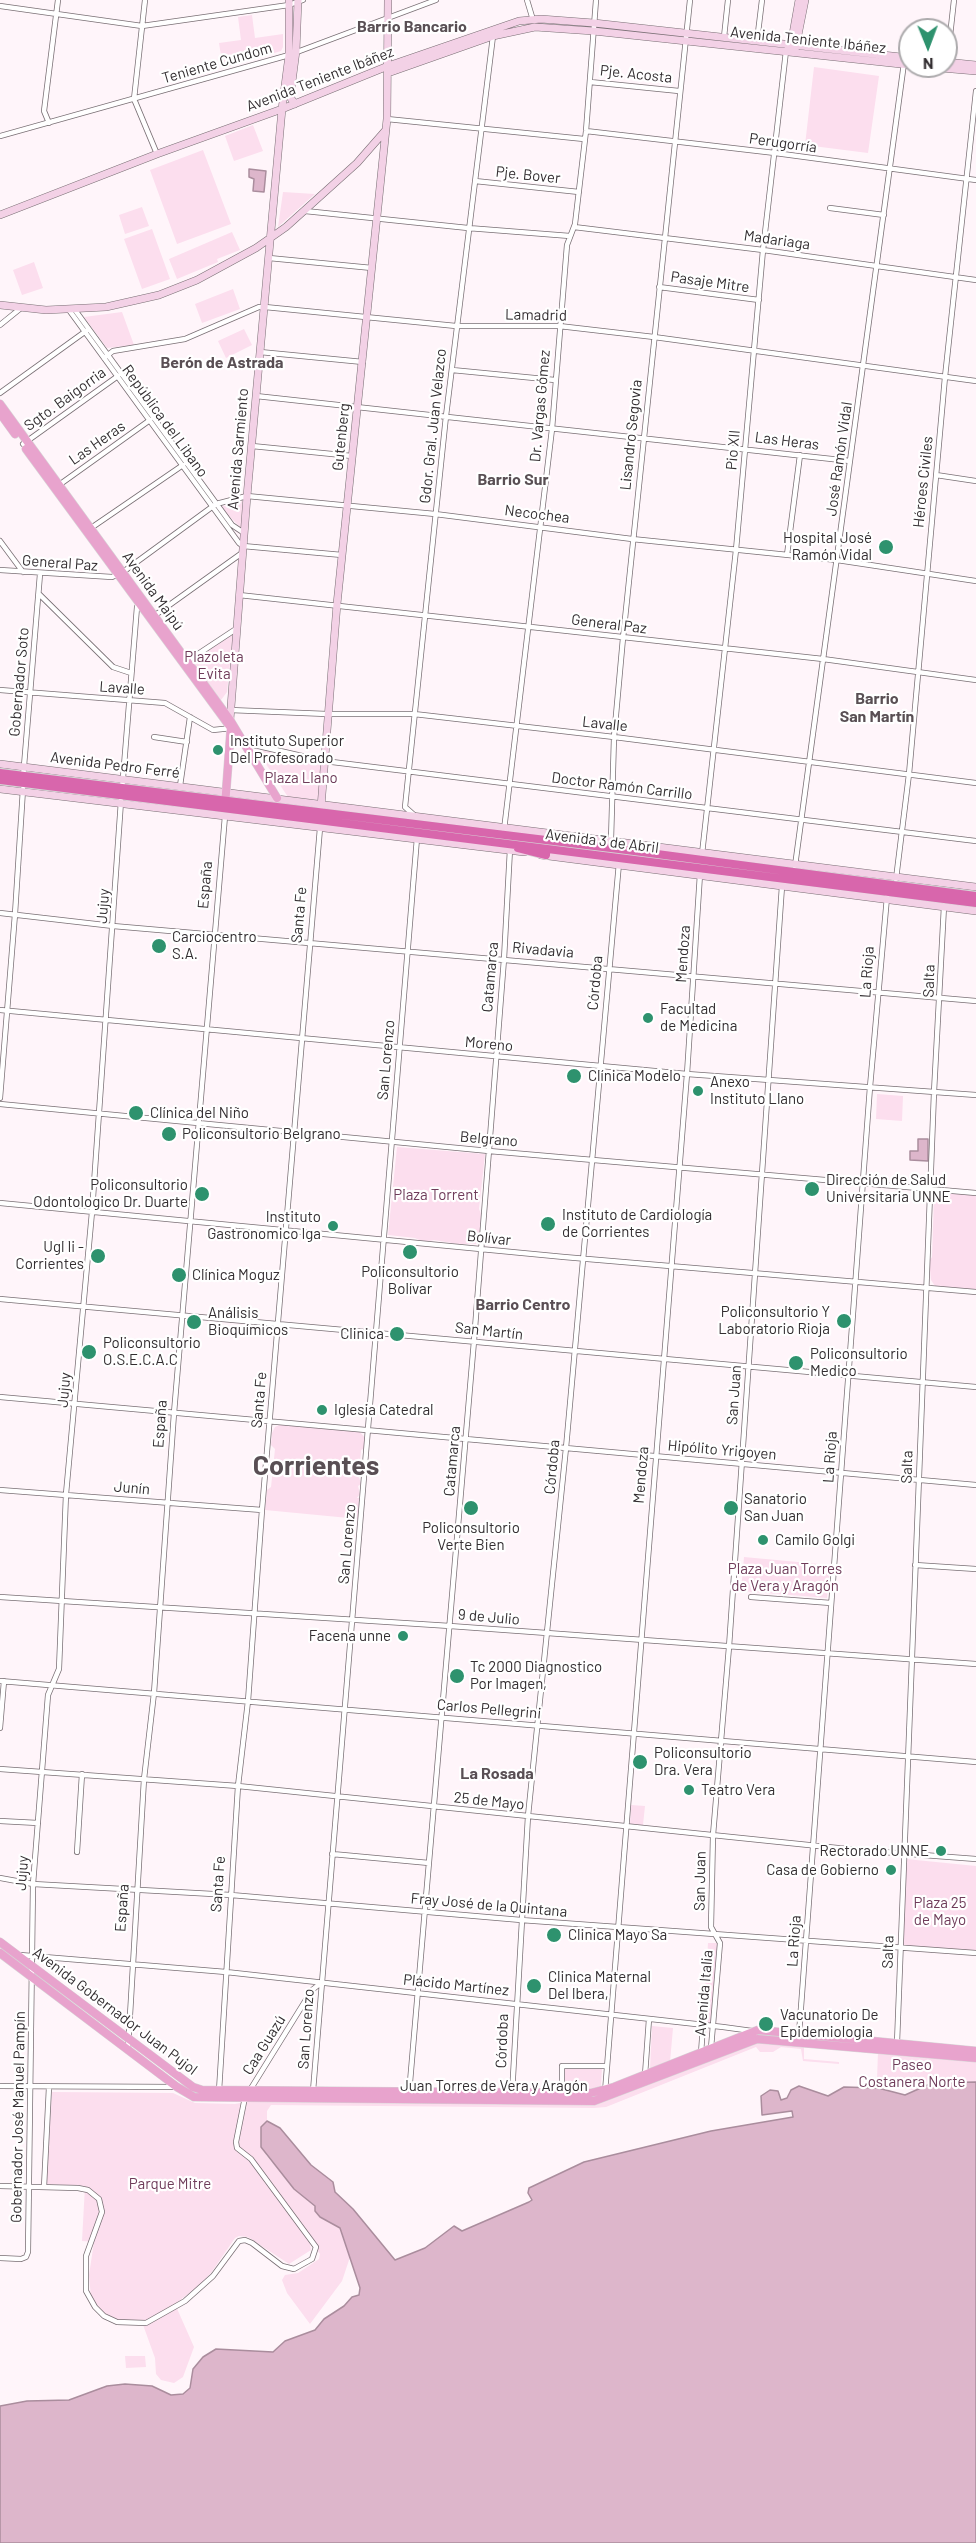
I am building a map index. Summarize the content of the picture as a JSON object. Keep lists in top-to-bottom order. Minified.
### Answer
{"streets":{"highway":["Avenida Pedro Ferré","Avenida 3 de Abril"],"main road":["Avenida Teniente Ibáñez","Gutenberg","Avenida Sarmiento","Avenida Maipú","Plácido Martínez","Avenida Gobernador Juan Pujol","Juan Torres de Vera y Aragón"],"street":["Teniente Cundom","Pje. Acosta","Perugorría","Pje. Bover","Madariaga","Pasaje Mitre","Lamadrid","Sgto. Baigorria","Dr. Vargas Gómez","República del Libano","Gdor. Gral. Juan Velazco","Lisandro Segovia","Las Heras","Pio XII","José Ramón Vidal","Héroes Civiles","Necochea","General Paz","Gobernador Soto","Lavalle","Doctor Ramón Carrillo","España","Jujuy","Santa Fe","Rivadavia","Mendoza","La Rioja","Catamarca","Salta","Córdoba","Moreno","San Lorenzo","Belgrano","Bolívar","San Martín","San Juan","Hipólito Yrigoyen","Junín","9 de Julio","Carlos Pellegrini","25 de Mayo","Fray José de la Quintana","Avenida Italia","Caa Guazú","Gobernador José Manuel Pampín"]},"crossings":[["Avenida Teniente Ibáñez","Dr. Vargas Gómez"],["Avenida Teniente Ibáñez","Gdor. Gral. Juan Velazco"],["Avenida Teniente Ibáñez","Lisandro Segovia"],["Avenida Teniente Ibáñez","Gutenberg"],["Avenida Teniente Ibáñez","Avenida Sarmiento"],["Avenida Teniente Ibáñez","Pio XII"],["Teniente Cundom","Gutenberg"],["Teniente Cundom","Avenida Sarmiento"],["Pje. Acosta","Dr. Vargas Gómez"],["Pje. Acosta","Lisandro Segovia"],["Perugorría","Dr. Vargas Gómez"],["Perugorría","Lisandro Segovia"],["Perugorría","Pio XII"],["Perugorría","José Ramón Vidal"],["Perugorría","Héroes Civiles"],["Pje. Bover","Dr. Vargas Gómez"],["Pje. Bover","Gdor. Gral. Juan Velazco"],["Madariaga","Dr. Vargas Gómez"],["Madariaga","Lisandro Segovia"],["Madariaga","Pio XII"],["Madariaga","José Ramón Vidal"],["Madariaga","Héroes Civiles"],["Pasaje Mitre","Lisandro Segovia"],["Pasaje Mitre","Pio XII"],["Lamadrid","Dr. Vargas Gómez"],["Lamadrid","República del Libano"],["Lamadrid","Gdor. Gral. Juan Velazco"],["Lamadrid","Lisandro Segovia"],["Lamadrid","Gutenberg"],["Lamadrid","Avenida Sarmiento"],["Lamadrid","Pio XII"],["Lamadrid","José Ramón Vidal"],["Lamadrid","Héroes Civiles"],["Sgto. Baigorria","República del Libano"],["Sgto. Baigorria","Avenida Maipú"],["Dr. Vargas Gómez","Las Heras"],["Dr. Vargas Gómez","Necochea"],["Dr. Vargas Gómez","General Paz"],["Dr. Vargas Gómez","Lavalle"],["Dr. Vargas Gómez","Doctor Ramón Carrillo"],["Dr. Vargas Gómez","Avenida 3 de Abril"],["Dr. Vargas Gómez","Catamarca"],["República del Libano","Las Heras"],["República del Libano","Avenida Sarmiento"],["República del Libano","Necochea"],["Gdor. Gral. Juan Velazco","Las Heras"],["Gdor. Gral. Juan Velazco","Necochea"],["Gdor. Gral. Juan Velazco","General Paz"],["Gdor. Gral. Juan Velazco","Lavalle"],["Gdor. Gral. Juan Velazco","Doctor Ramón Carrillo"],["Gdor. Gral. Juan Velazco","Avenida 3 de Abril"],["Lisandro Segovia","Las Heras"],["Lisandro Segovia","Necochea"],["Lisandro Segovia","General Paz"],["Lisandro Segovia","Lavalle"],["Lisandro Segovia","Doctor Ramón Carrillo"],["Lisandro Segovia","Avenida 3 de Abril"],["Gutenberg","Las Heras"],["Gutenberg","Necochea"],["Gutenberg","General Paz"],["Gutenberg","Lavalle"],["Gutenberg","Doctor Ramón Carrillo"],["Gutenberg","Avenida 3 de Abril"],["Gutenberg","Santa Fe"],["Las Heras","Avenida Sarmiento"],["Las Heras","Pio XII"],["Las Heras","José Ramón Vidal"],["Las Heras","Avenida Maipú"],["Avenida Sarmiento","Necochea"],["Avenida Sarmiento","General Paz"],["Avenida Sarmiento","Avenida Maipú"],["Avenida Sarmiento","Lavalle"],["Avenida Sarmiento","Avenida Pedro Ferré"],["Avenida Sarmiento","Avenida 3 de Abril"],["Avenida Sarmiento","España"],["Pio XII","Necochea"],["Pio XII","General Paz"],["Pio XII","Lavalle"],["Pio XII","Doctor Ramón Carrillo"],["Pio XII","Avenida 3 de Abril"],["Pio XII","Mendoza"],["José Ramón Vidal","Necochea"],["José Ramón Vidal","General Paz"],["José Ramón Vidal","Lavalle"],["José Ramón Vidal","Doctor Ramón Carrillo"],["José Ramón Vidal","Avenida 3 de Abril"],["Héroes Civiles","Necochea"],["Héroes Civiles","General Paz"],["Héroes Civiles","Lavalle"],["Héroes Civiles","Doctor Ramón Carrillo"],["Héroes Civiles","Avenida 3 de Abril"],["Héroes Civiles","La Rioja"],["Necochea","General Paz"],["Necochea","Avenida Maipú"],["General Paz","Avenida Maipú"],["General Paz","Gobernador Soto"],["Avenida Maipú","Lavalle"],["Avenida Maipú","Doctor Ramón Carrillo"],["Avenida Maipú","Avenida 3 de Abril"],["Avenida Maipú","Jujuy"],["Gobernador Soto","Lavalle"],["Gobernador Soto","Avenida Pedro Ferré"],["Gobernador Soto","Rivadavia"],["Gobernador Soto","Moreno"],["Lavalle","Jujuy"],["Avenida Pedro Ferré","Avenida 3 de Abril"],["Avenida Pedro Ferré","España"],["Avenida Pedro Ferré","Jujuy"],["Avenida 3 de Abril","España"],["Avenida 3 de Abril","Santa Fe"],["Avenida 3 de Abril","Mendoza"],["Avenida 3 de Abril","La Rioja"],["Avenida 3 de Abril","Catamarca"],["Avenida 3 de Abril","Salta"],["Avenida 3 de Abril","Córdoba"],["Avenida 3 de Abril","San Lorenzo"],["Avenida 3 de Abril","San Juan"],["España","Rivadavia"],["España","Moreno"],["España","Belgrano"],["España","Bolívar"],["España","San Martín"],["España","Hipólito Yrigoyen"],["España","Junín"],["España","9 de Julio"],["España","Carlos Pellegrini"],["España","25 de Mayo"],["España","Fray José de la Quintana"],["España","Plácido Martínez"],["España","Avenida Gobernador Juan Pujol"],["Jujuy","Rivadavia"],["Jujuy","Moreno"],["Jujuy","Belgrano"],["Jujuy","Bolívar"],["Jujuy","San Martín"],["Jujuy","Hipólito Yrigoyen"],["Jujuy","Junín"],["Jujuy","9 de Julio"],["Jujuy","Carlos Pellegrini"],["Jujuy","25 de Mayo"],["Jujuy","Fray José de la Quintana"],["Jujuy","Plácido Martínez"],["Jujuy","Avenida Gobernador Juan Pujol"],["Jujuy","Gobernador José Manuel Pampín"],["Santa Fe","Rivadavia"],["Santa Fe","Moreno"],["Santa Fe","Belgrano"],["Santa Fe","Bolívar"],["Santa Fe","San Martín"],["Santa Fe","Hipólito Yrigoyen"],["Santa Fe","Junín"],["Santa Fe","9 de Julio"],["Santa Fe","Carlos Pellegrini"],["Santa Fe","25 de Mayo"],["Santa Fe","Fray José de la Quintana"],["Santa Fe","Plácido Martínez"],["Santa Fe","Avenida Gobernador Juan Pujol"],["Santa Fe","Juan Torres de Vera y Aragón"],["Rivadavia","Mendoza"],["Rivadavia","La Rioja"],["Rivadavia","Catamarca"],["Rivadavia","Salta"],["Rivadavia","Córdoba"],["Rivadavia","San Lorenzo"],["Rivadavia","San Juan"],["Mendoza","Moreno"],["Mendoza","Belgrano"],["Mendoza","Bolívar"],["Mendoza","San Martín"],["Mendoza","Hipólito Yrigoyen"],["Mendoza","9 de Julio"],["Mendoza","Carlos Pellegrini"],["Mendoza","25 de Mayo"],["Mendoza","Fray José de la Quintana"],["Mendoza","Plácido Martínez"],["Mendoza","Juan Torres de Vera y Aragón"],["La Rioja","Moreno"],["La Rioja","Belgrano"],["La Rioja","Bolívar"],["La Rioja","San Martín"],["La Rioja","Hipólito Yrigoyen"],["La Rioja","9 de Julio"],["La Rioja","Carlos Pellegrini"],["La Rioja","25 de Mayo"],["La Rioja","Fray José de la Quintana"],["La Rioja","Plácido Martínez"],["Catamarca","Moreno"],["Catamarca","Belgrano"],["Catamarca","Bolívar"],["Catamarca","San Martín"],["Catamarca","Hipólito Yrigoyen"],["Catamarca","9 de Julio"],["Catamarca","Carlos Pellegrini"],["Catamarca","25 de Mayo"],["Catamarca","Fray José de la Quintana"],["Catamarca","Plácido Martínez"],["Catamarca","Juan Torres de Vera y Aragón"],["Salta","Moreno"],["Salta","Belgrano"],["Salta","Bolívar"],["Salta","San Martín"],["Salta","Hipólito Yrigoyen"],["Salta","9 de Julio"],["Salta","Carlos Pellegrini"],["Salta","25 de Mayo"],["Salta","Fray José de la Quintana"],["Salta","Plácido Martínez"],["Córdoba","Moreno"],["Córdoba","Belgrano"],["Córdoba","Bolívar"],["Córdoba","San Martín"],["Córdoba","Hipólito Yrigoyen"],["Córdoba","9 de Julio"],["Córdoba","Carlos Pellegrini"],["Córdoba","25 de Mayo"],["Córdoba","Fray José de la Quintana"],["Córdoba","Plácido Martínez"],["Córdoba","Juan Torres de Vera y Aragón"],["Moreno","San Lorenzo"],["Moreno","San Juan"],["San Lorenzo","Belgrano"],["San Lorenzo","Bolívar"],["San Lorenzo","San Martín"],["San Lorenzo","Hipólito Yrigoyen"],["San Lorenzo","9 de Julio"],["San Lorenzo","Carlos Pellegrini"],["San Lorenzo","25 de Mayo"],["San Lorenzo","Fray José de la Quintana"],["San Lorenzo","Plácido Martínez"],["San Lorenzo","Caa Guazú"],["San Lorenzo","Juan Torres de Vera y Aragón"],["Belgrano","San Juan"],["Bolívar","San Juan"],["San Martín","San Juan"],["San Juan","Hipólito Yrigoyen"],["San Juan","9 de Julio"],["San Juan","Carlos Pellegrini"],["San Juan","25 de Mayo"],["San Juan","Fray José de la Quintana"],["San Juan","Avenida Italia"],["Fray José de la Quintana","Avenida Italia"],["Plácido Martínez","Avenida Italia"],["Plácido Martínez","Avenida Gobernador Juan Pujol"],["Plácido Martínez","Caa Guazú"],["Plácido Martínez","Juan Torres de Vera y Aragón"],["Avenida Italia","Juan Torres de Vera y Aragón"],["Avenida Gobernador Juan Pujol","Juan Torres de Vera y Aragón"],["Avenida Gobernador Juan Pujol","Gobernador José Manuel Pampín"],["Caa Guazú","Juan Torres de Vera y Aragón"]],"districts":["Barrio Bancario","Berón de Astrada","Barrio Sur","Barrio San Martín","Barrio Centro","Corrientes","La Rosada"],"parks":["Plazoleta Evita","Plaza Llano","Plaza Torrent","Plaza Juan Torres de Vera y Aragón","Plaza 25 de Mayo","Paseo Costanera Norte","Parque Mitre"],"places":["Hospital José Ramón Vidal","Instituto Superior Del Profesorado","Carciocentro S.A.","Facultad de Medicina","Clínica Modelo","Anexo Instituto Llano","Clínica del Niño","Policonsultorio Belgrano","Dirección de Salud Universitaria UNNE","Policonsultorio Odontologico Dr. Duarte","Instituto de Cardiología de Corrientes","Instituto Gastronomico Iga","Policonsultorio Bolívar","Ugl Ii - Corrientes","Clínica Moguz","Policonsultorio Y Laboratorio Rioja","Análisis Bioquímicos","Clinica","Policonsultorio O.S.E.C.A.C","Policonsultorio Medico","Iglesia Catedral","Policonsultorio Verte Bien","Sanatorio San Juan","Camilo Golgi","Facena unne","Tc 2000 Diagnostico Por Imagen,","Policonsultorio Dra. Vera","Teatro Vera","Rectorado UNNE","Casa de Gobierno","Clinica Mayo Sa","Clinica Maternal Del Ibera,","Vacunatorio De Epidemiologia"],"north":"bottom"}
